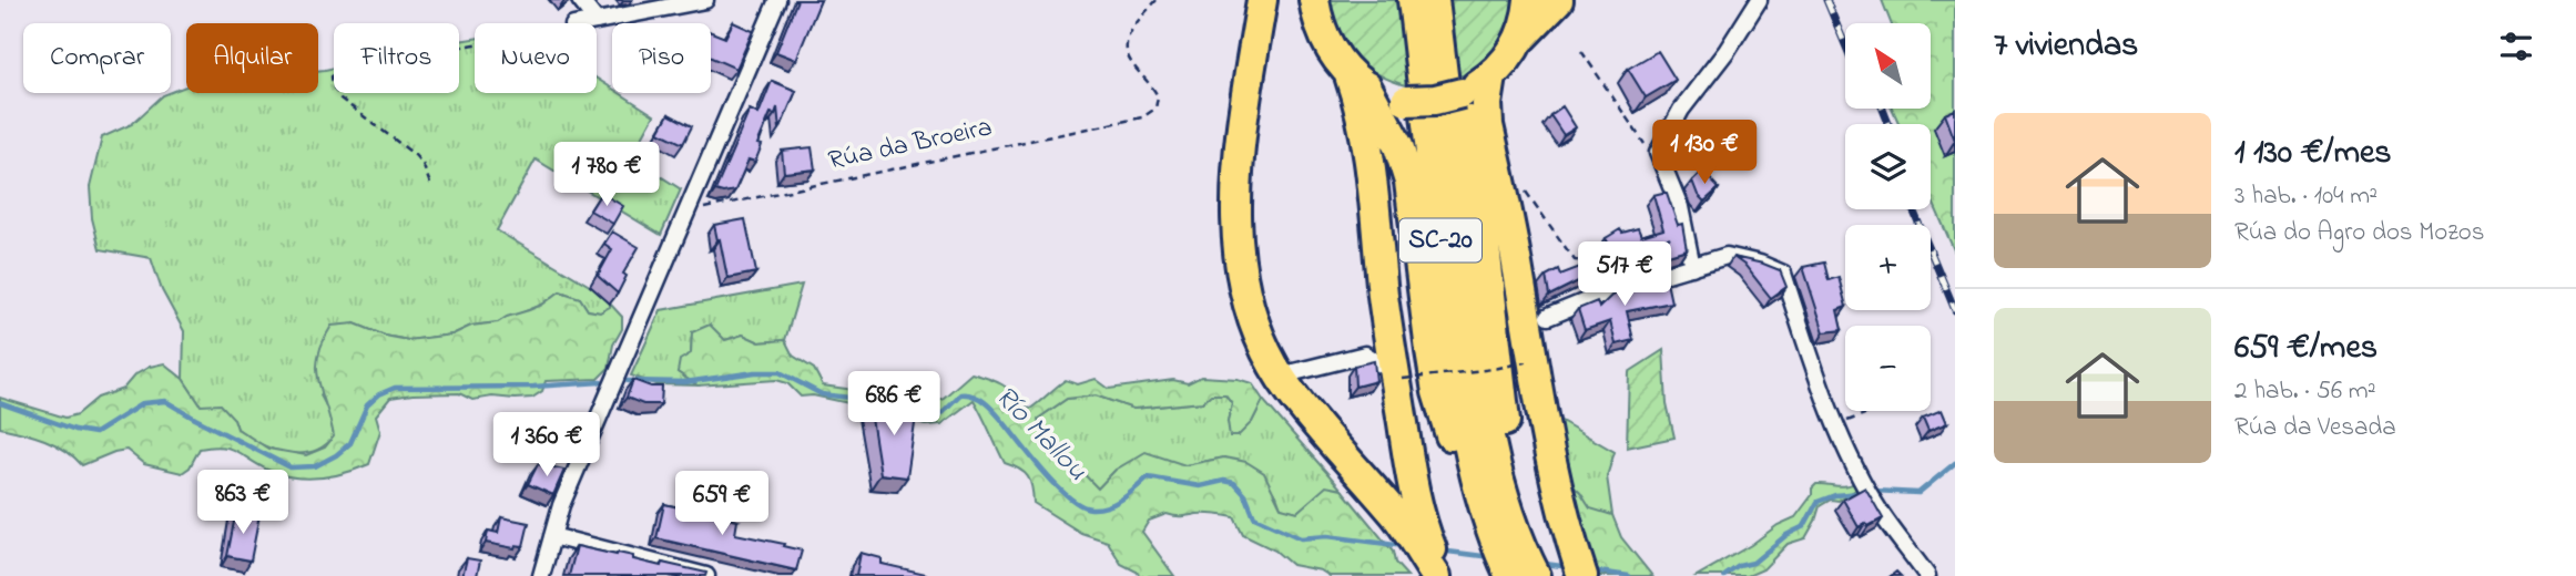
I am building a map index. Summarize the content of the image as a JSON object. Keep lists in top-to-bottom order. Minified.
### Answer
{"streets":{"highway":["SC-20"],"path":["Rúa da Broeira"]},"water":["Río Mallou"],"north":"top left","page":{"heading":"7 viviendas","map_buttons":["+","−"],"chip":["Comprar","Alquilar","Filtros","Nuevo","Piso"],"list":[{"name":"1 130 €/mes","note":"3 hab. · 104 m² · Rúa do Agro dos Mozos"},{"name":"659 €/mes","note":"2 hab. · 56 m² · Rúa da Vesada"}],"price":["1 130 €","1 780 €","517 €","686 €","1 360 €","863 €","659 €"]}}
